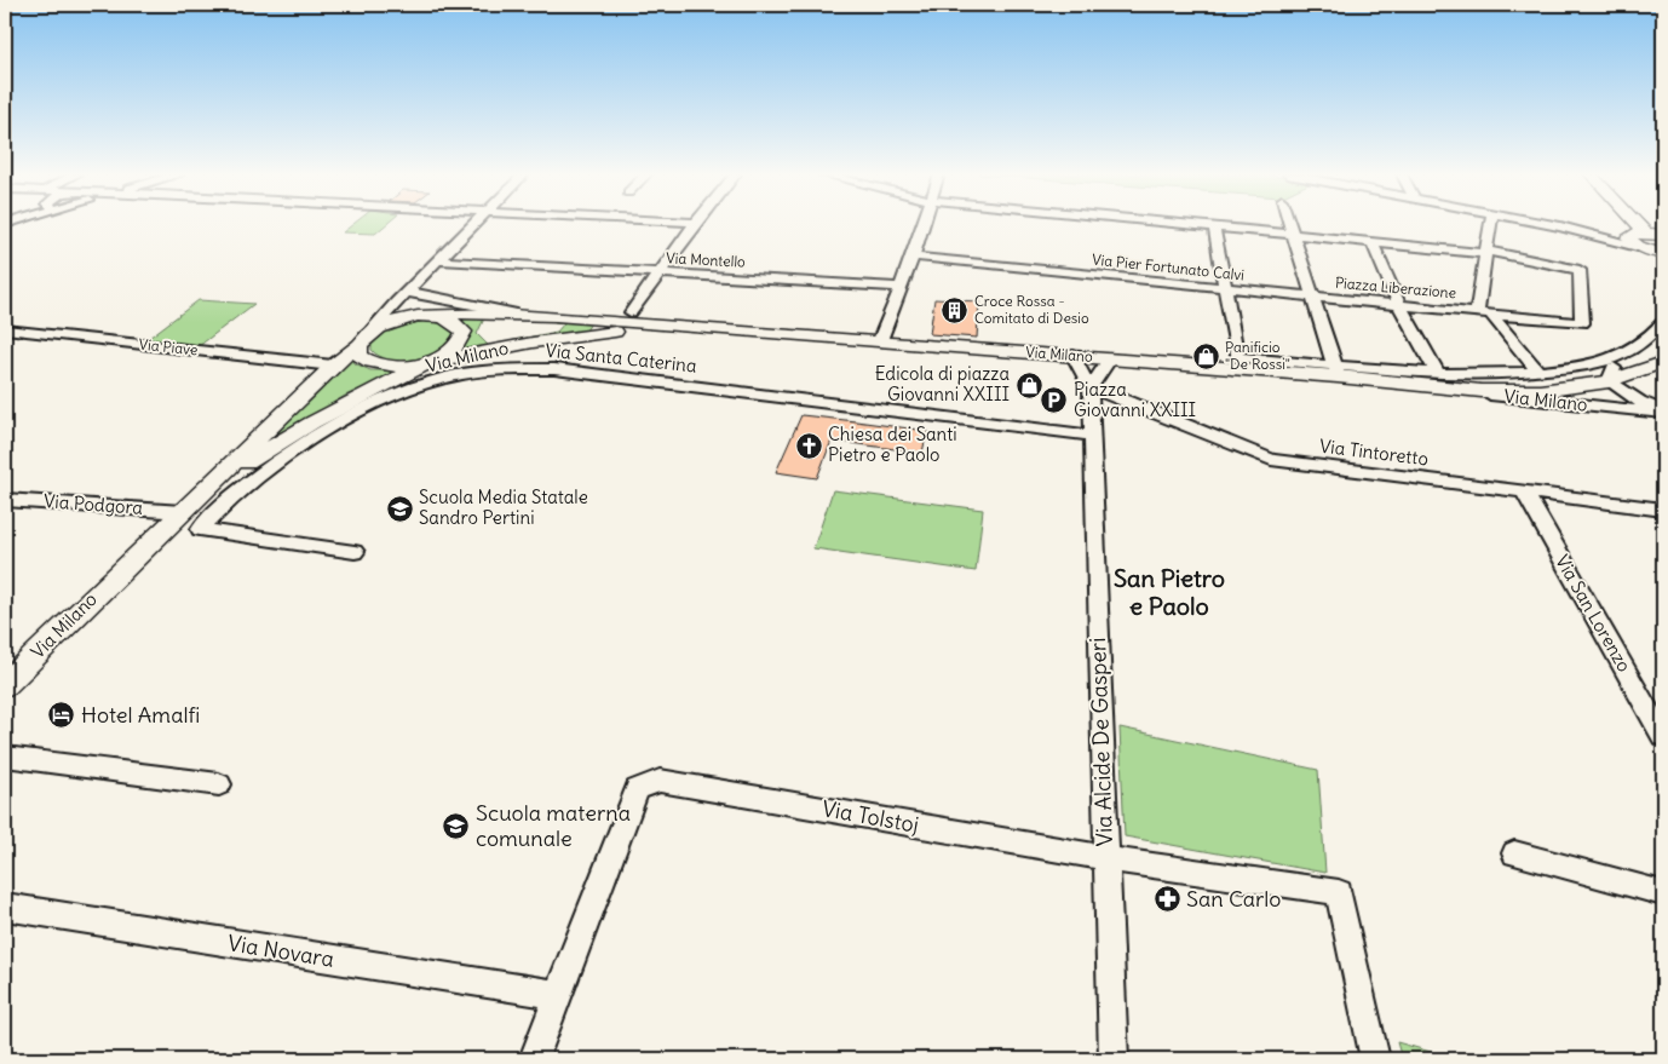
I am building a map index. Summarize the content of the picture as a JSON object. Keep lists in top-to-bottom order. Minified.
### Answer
{"streets":{"main road":["Via Milano"],"street":["Via Montello","Via Pier Fortunato Calvi","Piazza Liberazione","Via Piave","Via Santa Caterina","Via Tintoretto","Via Podgora","Via San Lorenzo","Via Alcide De Gasperi","Via Tolstoj","Via Novara"]},"crossings":[["Via Pier Fortunato Calvi","Piazza Liberazione"],["Via Piave","Via Milano"],["Via Milano","Via Podgora"],["Via Santa Caterina","Via Alcide De Gasperi"],["Via Tintoretto","Via San Lorenzo"],["Via Tintoretto","Via Alcide De Gasperi"],["Via Alcide De Gasperi","Via Tolstoj"],["Via Tolstoj","Via Novara"]],"districts":["San Pietro e Paolo"],"places":{"building":["Croce Rossa - Comitato di Desio"],"shop":["Panificio \"De Rossi\"","Edicola di piazza Giovanni XXIII"],"parking":["Piazza Giovanni XXIII"],"church":["Chiesa dei Santi Pietro e Paolo"],"school or university":["Scuola Media Statale Sandro Pertini","Scuola materna comunale"],"hotel":["Hotel Amalfi"],"pharmacy":["San Carlo"]}}
